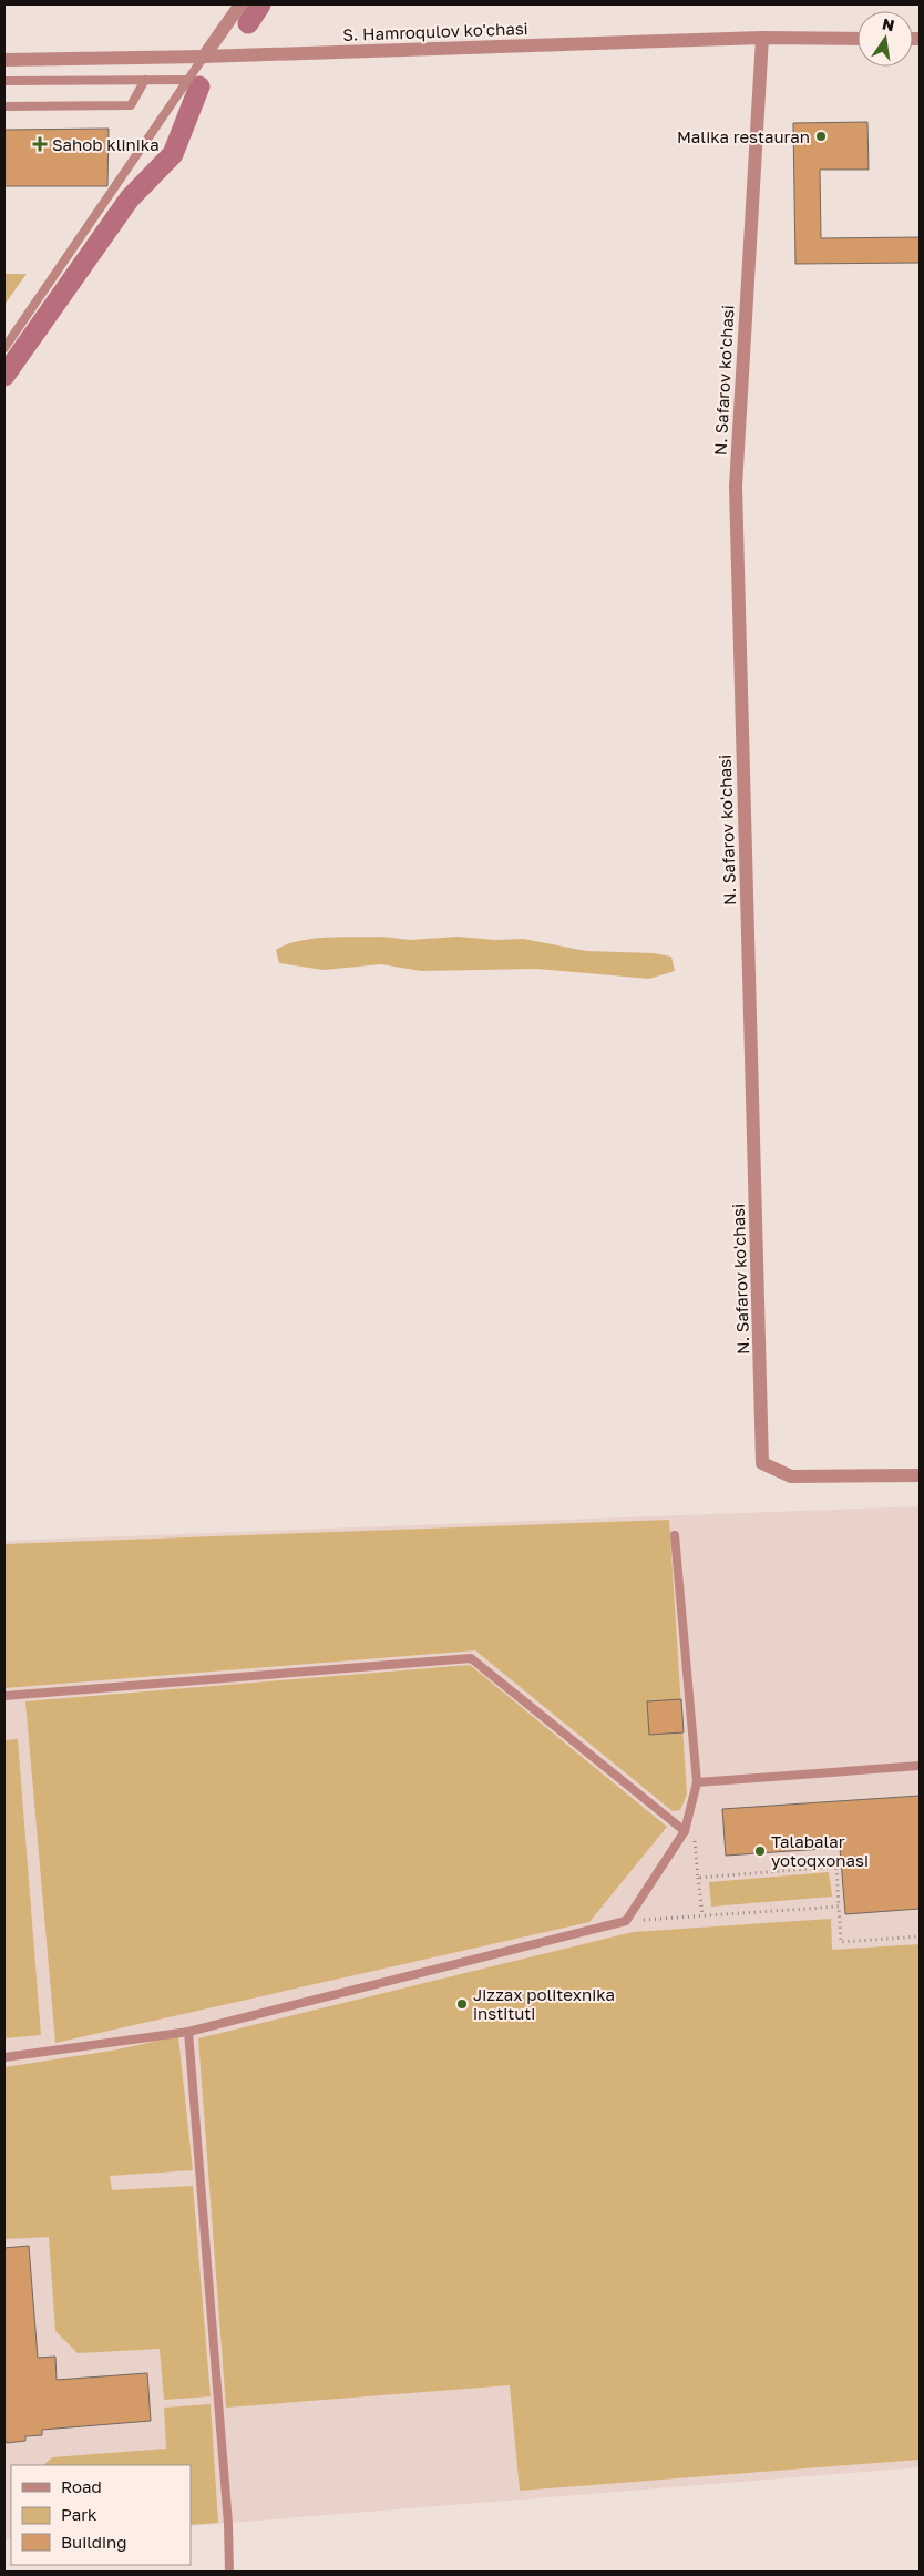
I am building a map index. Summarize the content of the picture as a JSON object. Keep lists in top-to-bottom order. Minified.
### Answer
{"streets":{"street":["S. Hamroqulov ko'chasi","N. Safarov ko'chasi"]},"crossings":[["S. Hamroqulov ko'chasi","N. Safarov ko'chasi"]],"places":{"other":["Malika restauran","Talabalar yotoqxonasi","Jizzax politexnika instituti"],"health":["Sahob klinika"]},"legend":["Road","Park","Building"],"north":"top"}
